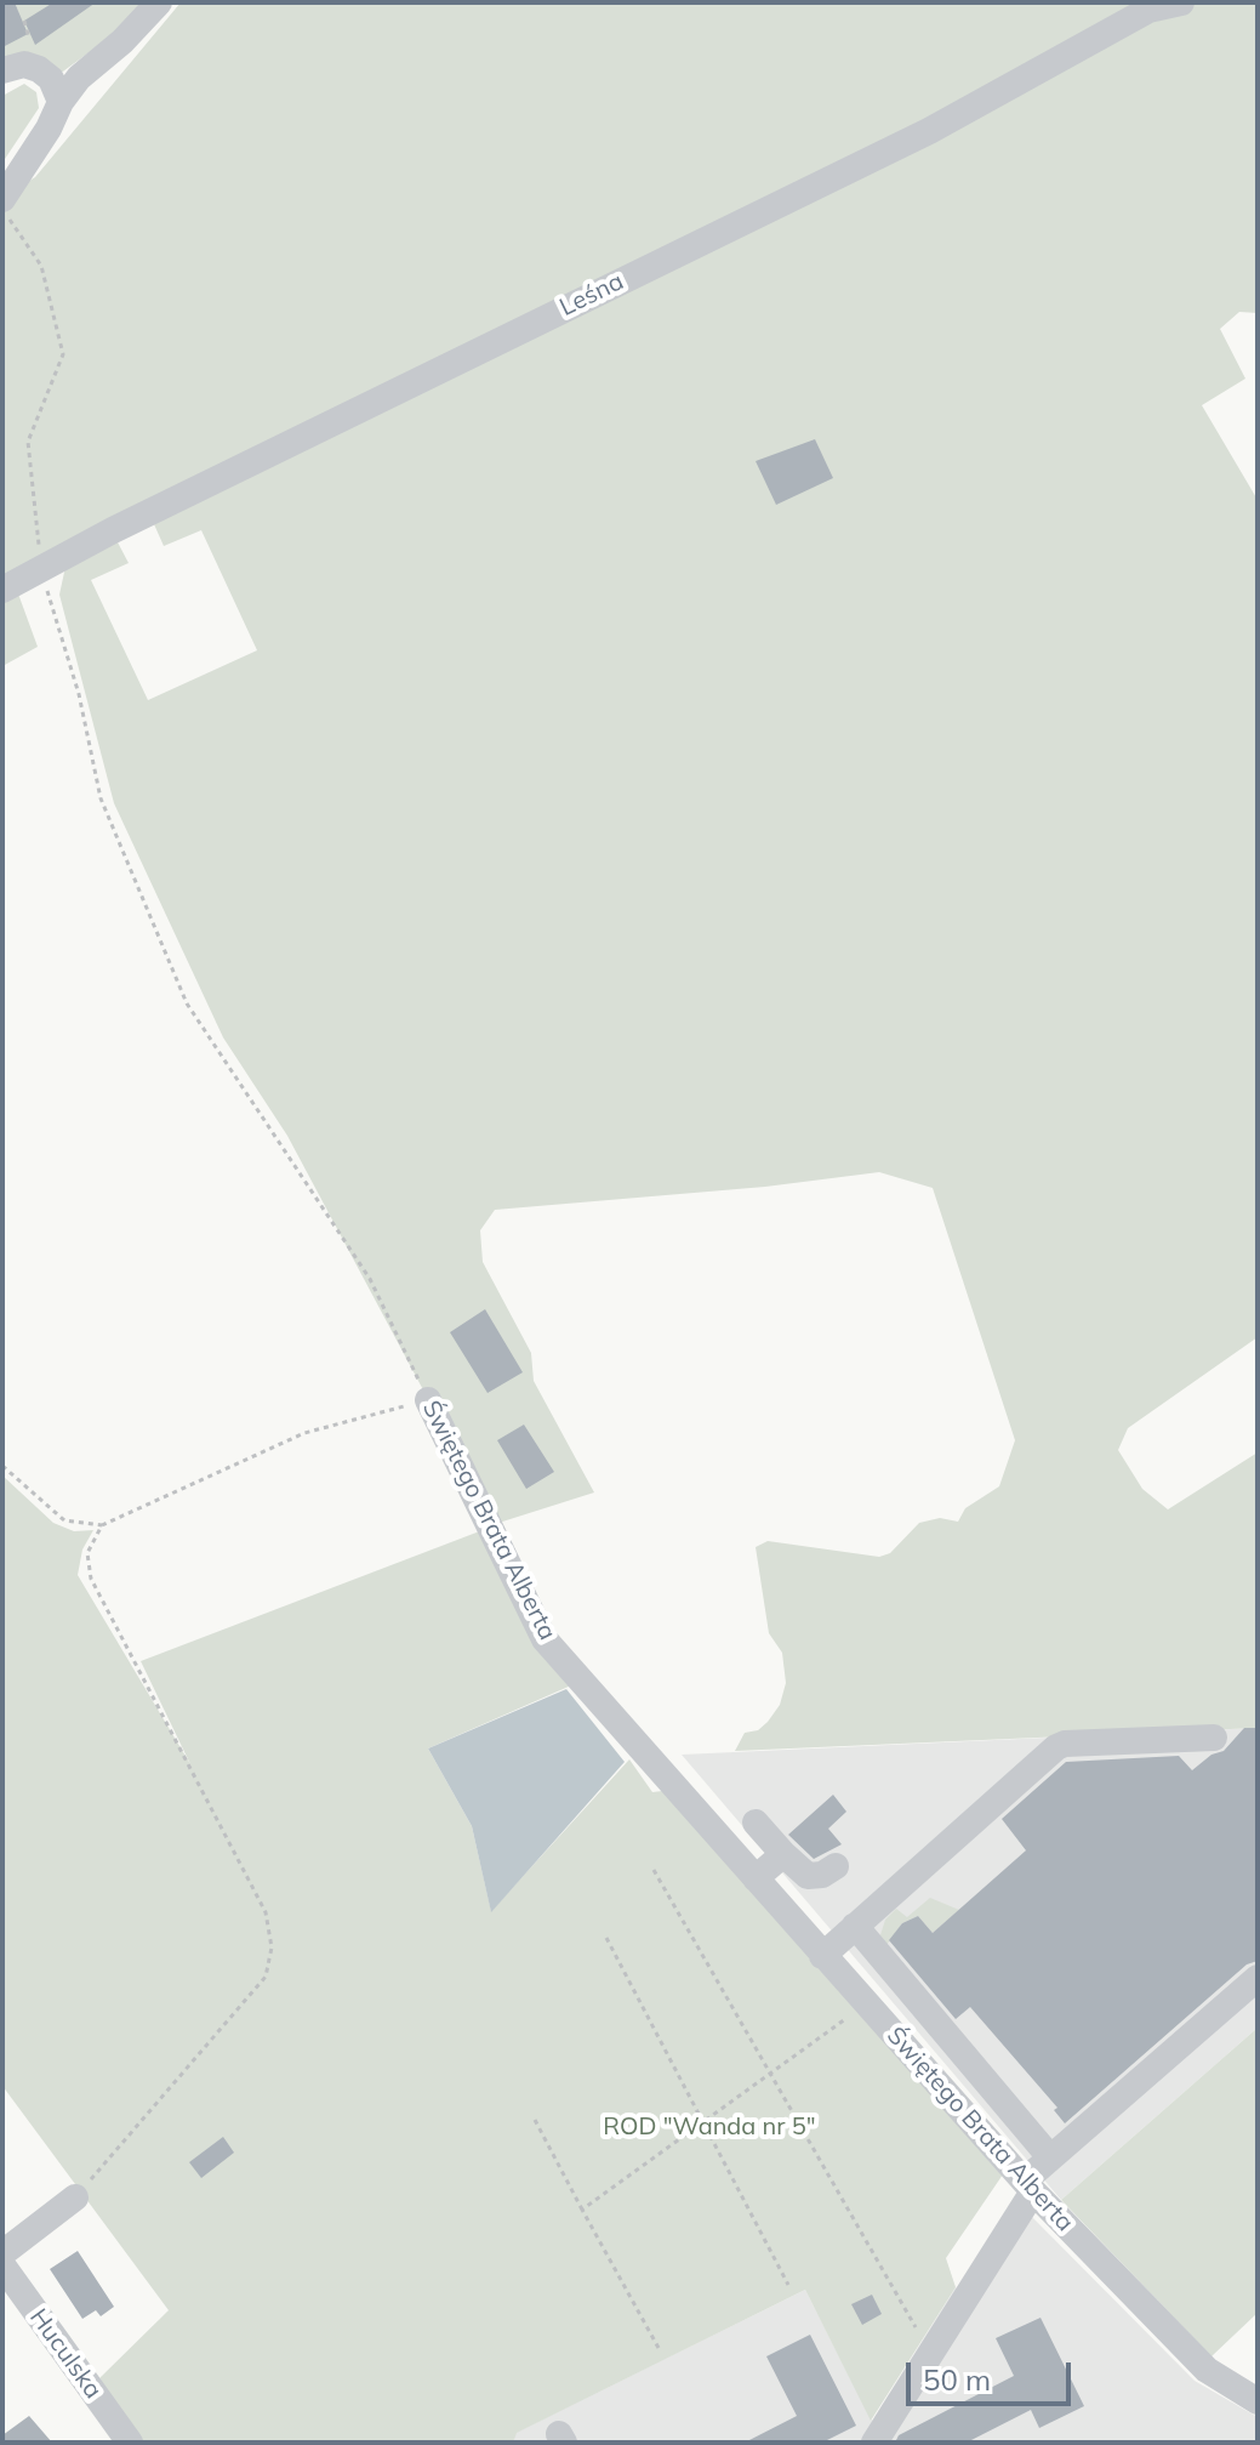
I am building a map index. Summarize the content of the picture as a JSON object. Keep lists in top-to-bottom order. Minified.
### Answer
{"streets":{"street":["Leśna","Świętego Brata Alberta","Huculska"]},"crossings":[["Leśna","Świętego Brata Alberta"]],"parks":["ROD \"Wanda nr 5\""],"scale_bar":"50 m"}
